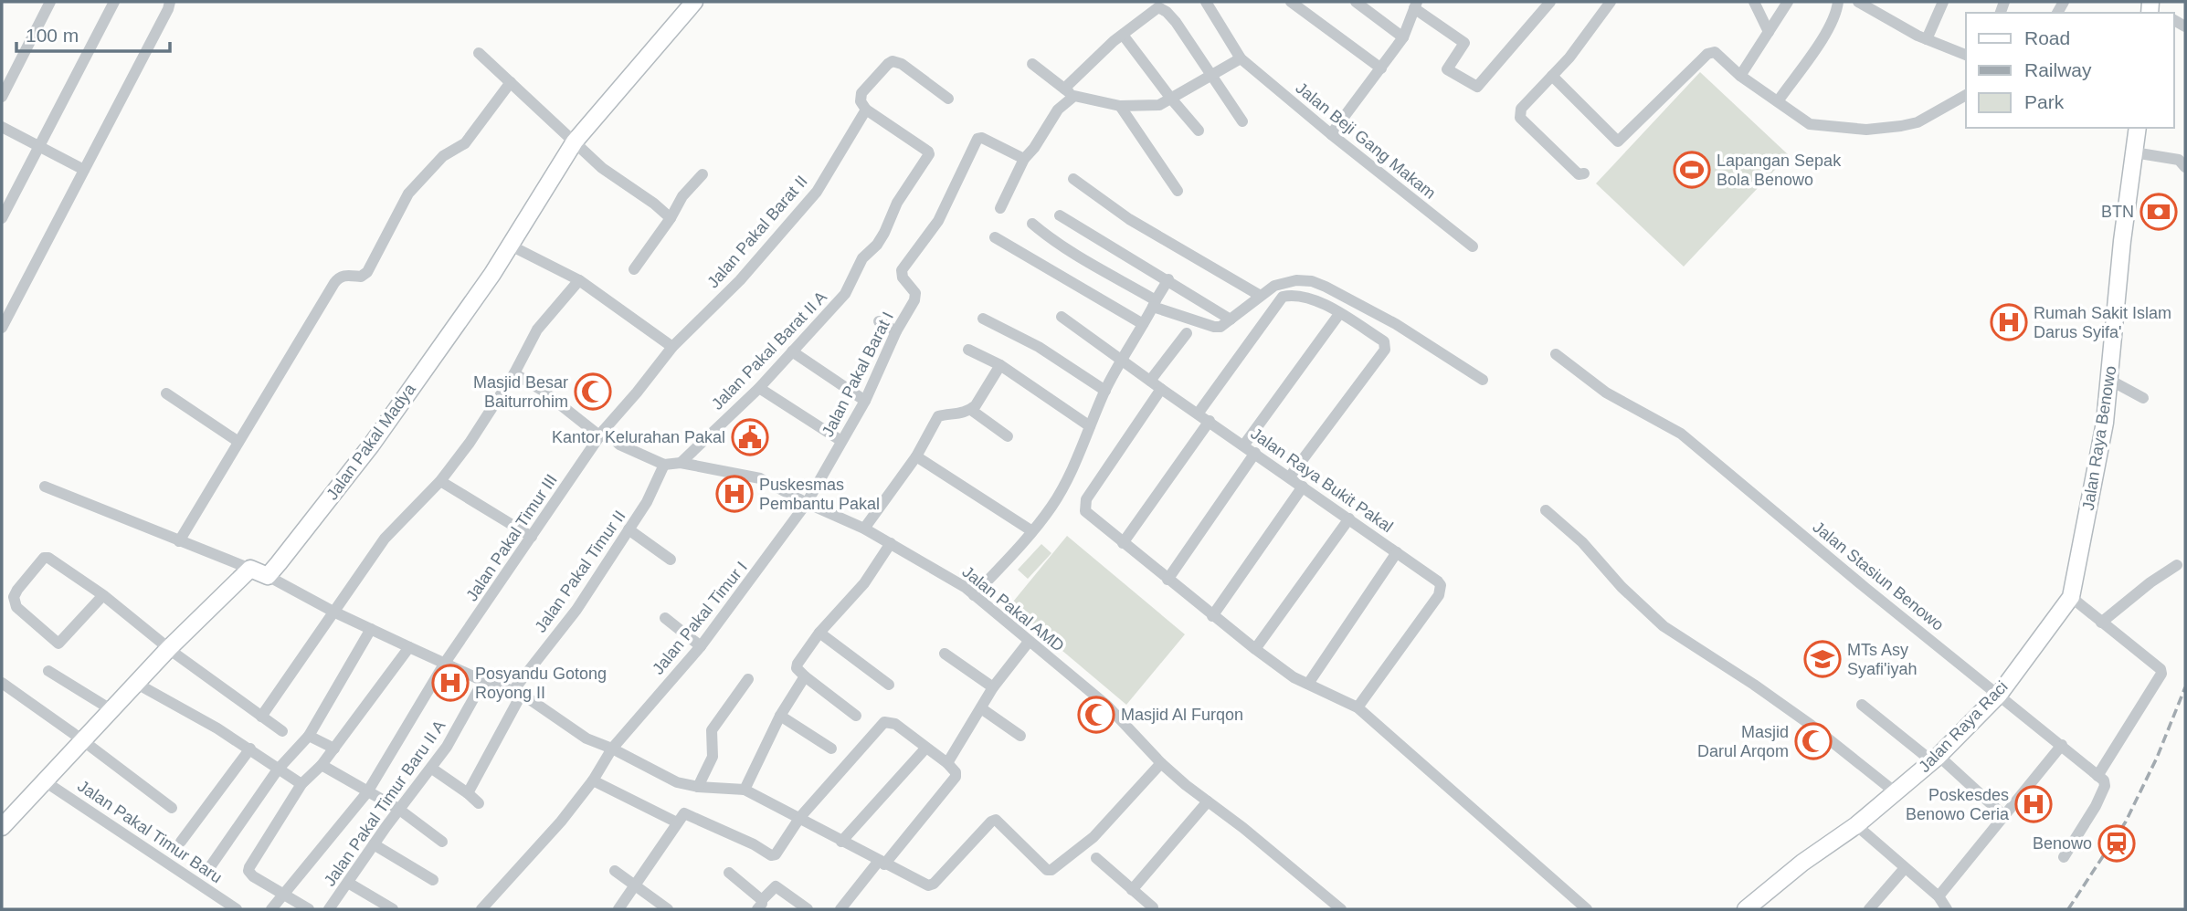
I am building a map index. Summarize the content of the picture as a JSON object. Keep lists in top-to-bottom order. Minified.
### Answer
{"streets":{"street":["Jalan Beji Gang Makam","Jalan Pakal Barat II","Jalan Pakal Barat II A","Jalan Pakal Barat I","Jalan Raya Benowo","Jalan Pakal Madya","Jalan Raya Bukit Pakal","Jalan Pakal Timur III","Jalan Pakal Timur II","Jalan Stasiun Benowo","Jalan Pakal AMD","Jalan Pakal Timur I","Jalan Raya Raci","Jalan Pakal Timur Baru II A","Jalan Pakal Timur Baru"]},"crossings":[["Jalan Pakal Barat II","Jalan Pakal Barat II A"],["Jalan Pakal Barat II A","Jalan Pakal AMD"],["Jalan Pakal Barat I","Jalan Pakal AMD"],["Jalan Pakal Barat I","Jalan Pakal Timur I"],["Jalan Raya Benowo","Jalan Raya Raci"],["Jalan Pakal Timur II","Jalan Pakal AMD"],["Jalan Stasiun Benowo","Jalan Raya Raci"],["Jalan Pakal AMD","Jalan Pakal Timur I"]],"places":{"sports":["Lapangan Sepak Bola Benowo"],"bank":["BTN"],"hospital":["Rumah Sakit Islam Darus Syifa'","Puskesmas Pembantu Pakal","Posyandu Gotong Royong II","Poskesdes Benowo Ceria"],"mosque":["Masjid Besar Baiturrohim","Masjid Al Furqon","Masjid Darul Arqom"],"public building":["Kantor Kelurahan Pakal"],"school or university":["MTs Asy Syafi'iyah"],"station":["Benowo"]},"legend":["Road","Railway","Park"],"scale_bar":"100 m"}
